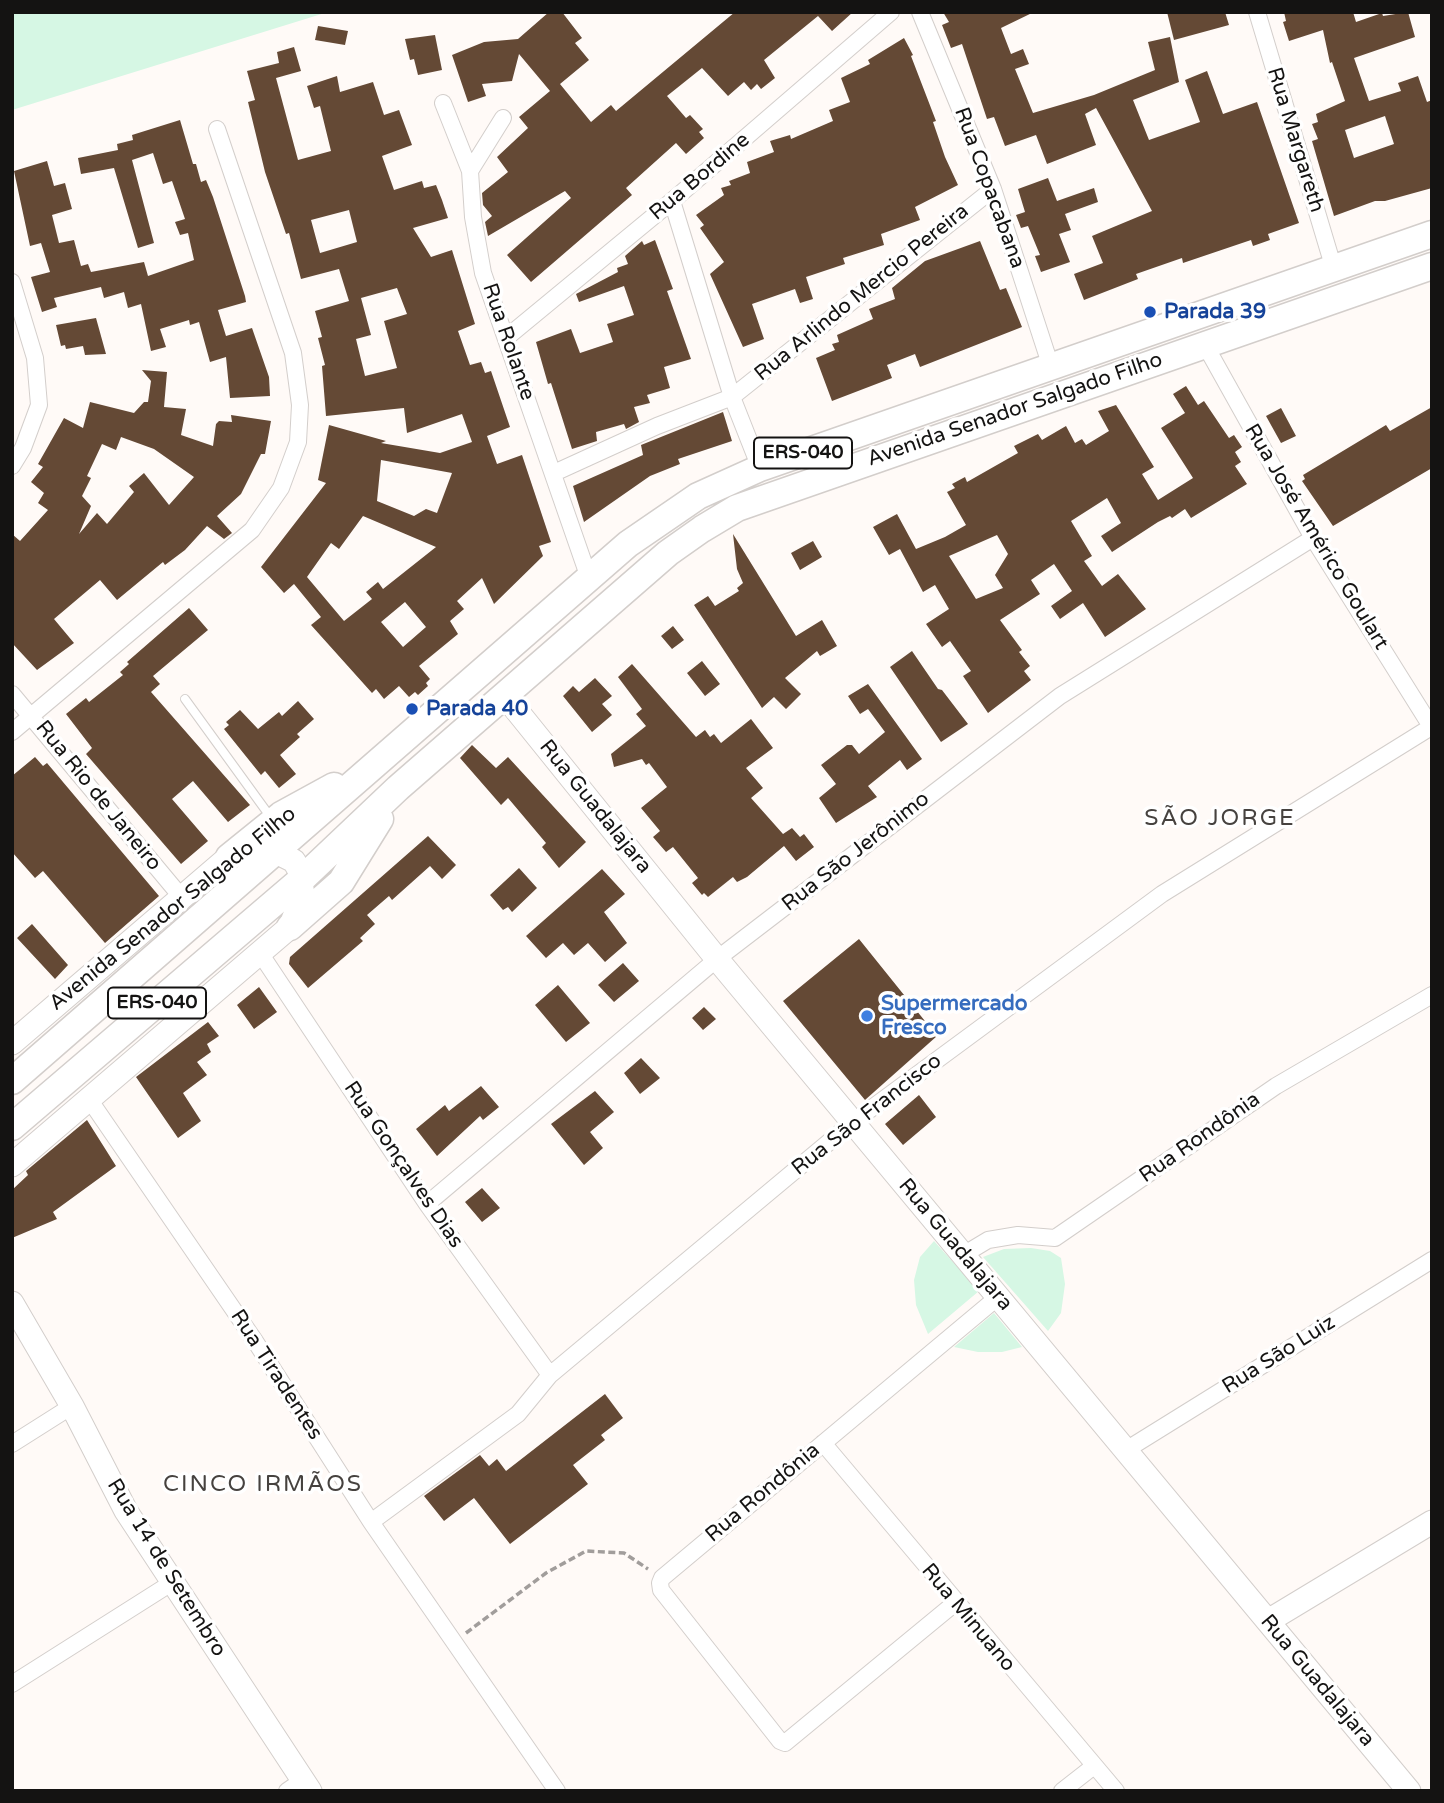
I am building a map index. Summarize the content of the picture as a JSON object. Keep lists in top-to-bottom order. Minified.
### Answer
{"streets":{"main road":["Avenida Senador Salgado Filho","ERS-040"],"street":["Rua Margareth","Rua Bordine","Rua Copacabana","Rua Arlindo Mercio Pereira","Rua Rolante","Rua José Américo Goulart","Rua Rio de Janeiro","Rua Guadalajara","Rua São Jerônimo","Rua São Francisco","Rua Rondônia","Rua Gonçalves Dias","Rua São Luiz","Rua Tiradentes","Rua 14 de Setembro","Rua Minuano"]},"crossings":[["Rua Margareth","Avenida Senador Salgado Filho"],["Rua Bordine","Rua Rolante"],["Rua Copacabana","Rua Arlindo Mercio Pereira"],["Rua Copacabana","Avenida Senador Salgado Filho"],["Rua Arlindo Mercio Pereira","Rua Rolante"],["Rua Rolante","Avenida Senador Salgado Filho"],["Avenida Senador Salgado Filho","Rua José Américo Goulart"],["Avenida Senador Salgado Filho","Rua Rio de Janeiro"],["Avenida Senador Salgado Filho","Rua Guadalajara"],["Avenida Senador Salgado Filho","Rua Gonçalves Dias"],["Avenida Senador Salgado Filho","Rua Tiradentes"],["Rua José Américo Goulart","Rua São Jerônimo"],["Rua José Américo Goulart","Rua São Francisco"],["Rua Guadalajara","Rua São Jerônimo"],["Rua Guadalajara","Rua São Francisco"],["Rua Guadalajara","Rua Rondônia"],["Rua Guadalajara","Rua São Luiz"],["Rua São Jerônimo","Rua Gonçalves Dias"],["Rua São Francisco","Rua Gonçalves Dias"],["Rua São Francisco","Rua Tiradentes"],["Rua Rondônia","Rua Minuano"]],"districts":["SÃO JORGE","CINCO IRMÃOS"],"places":["Parada 39","Parada 40","Supermercado Fresco"]}
